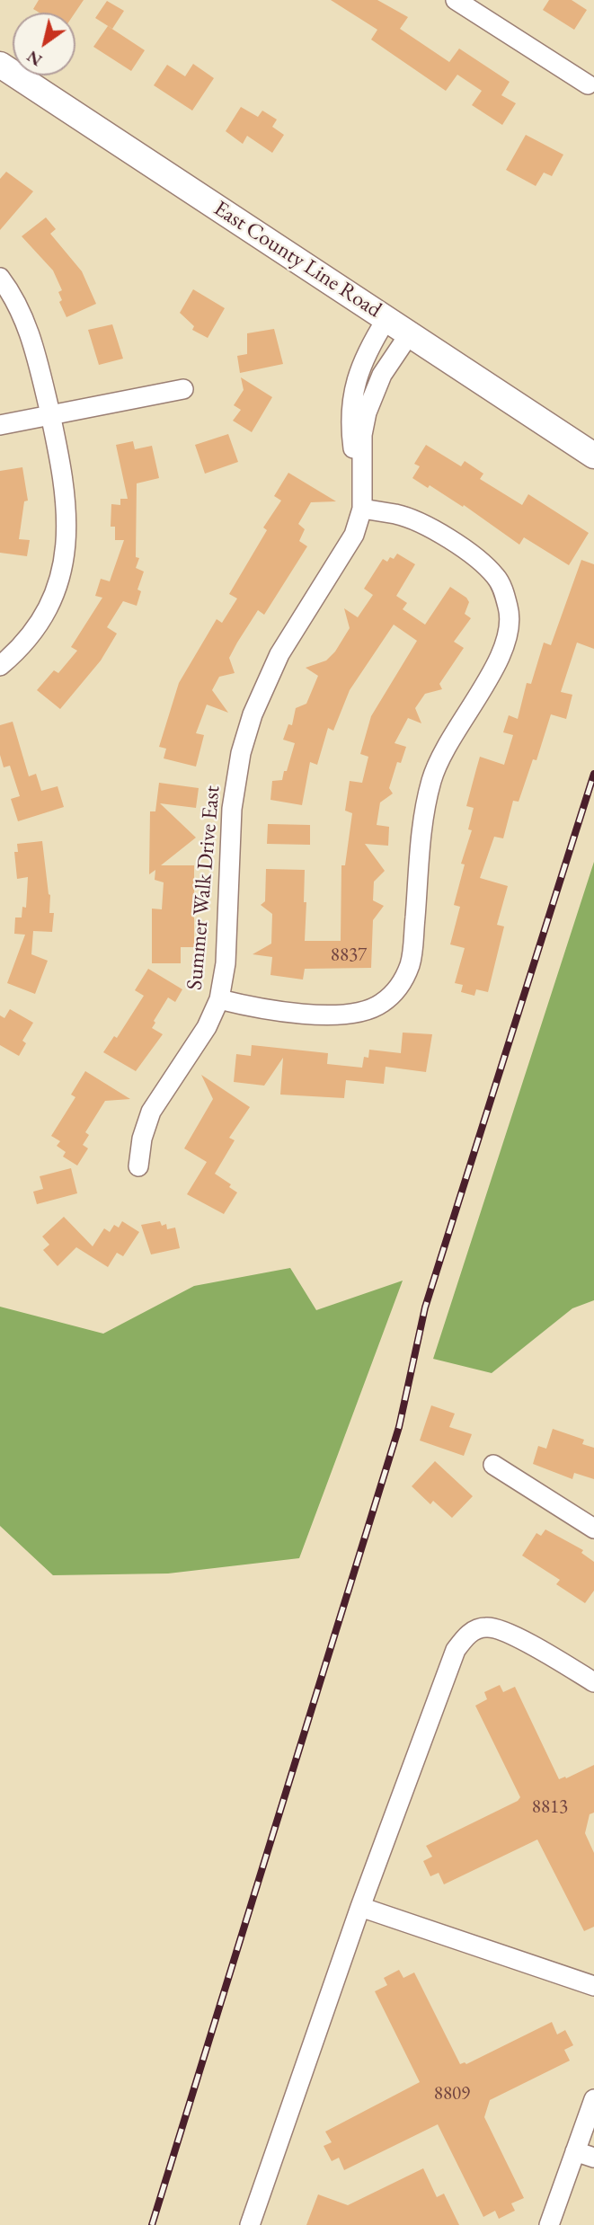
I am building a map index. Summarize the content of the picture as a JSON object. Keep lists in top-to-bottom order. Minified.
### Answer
{"streets":{"main road":["East County Line Road"],"street":["Summer Walk Drive East"]},"crossings":[["East County Line Road","Summer Walk Drive East"]],"house_numbers":["8837","8813","8809"],"north":"bottom left"}
